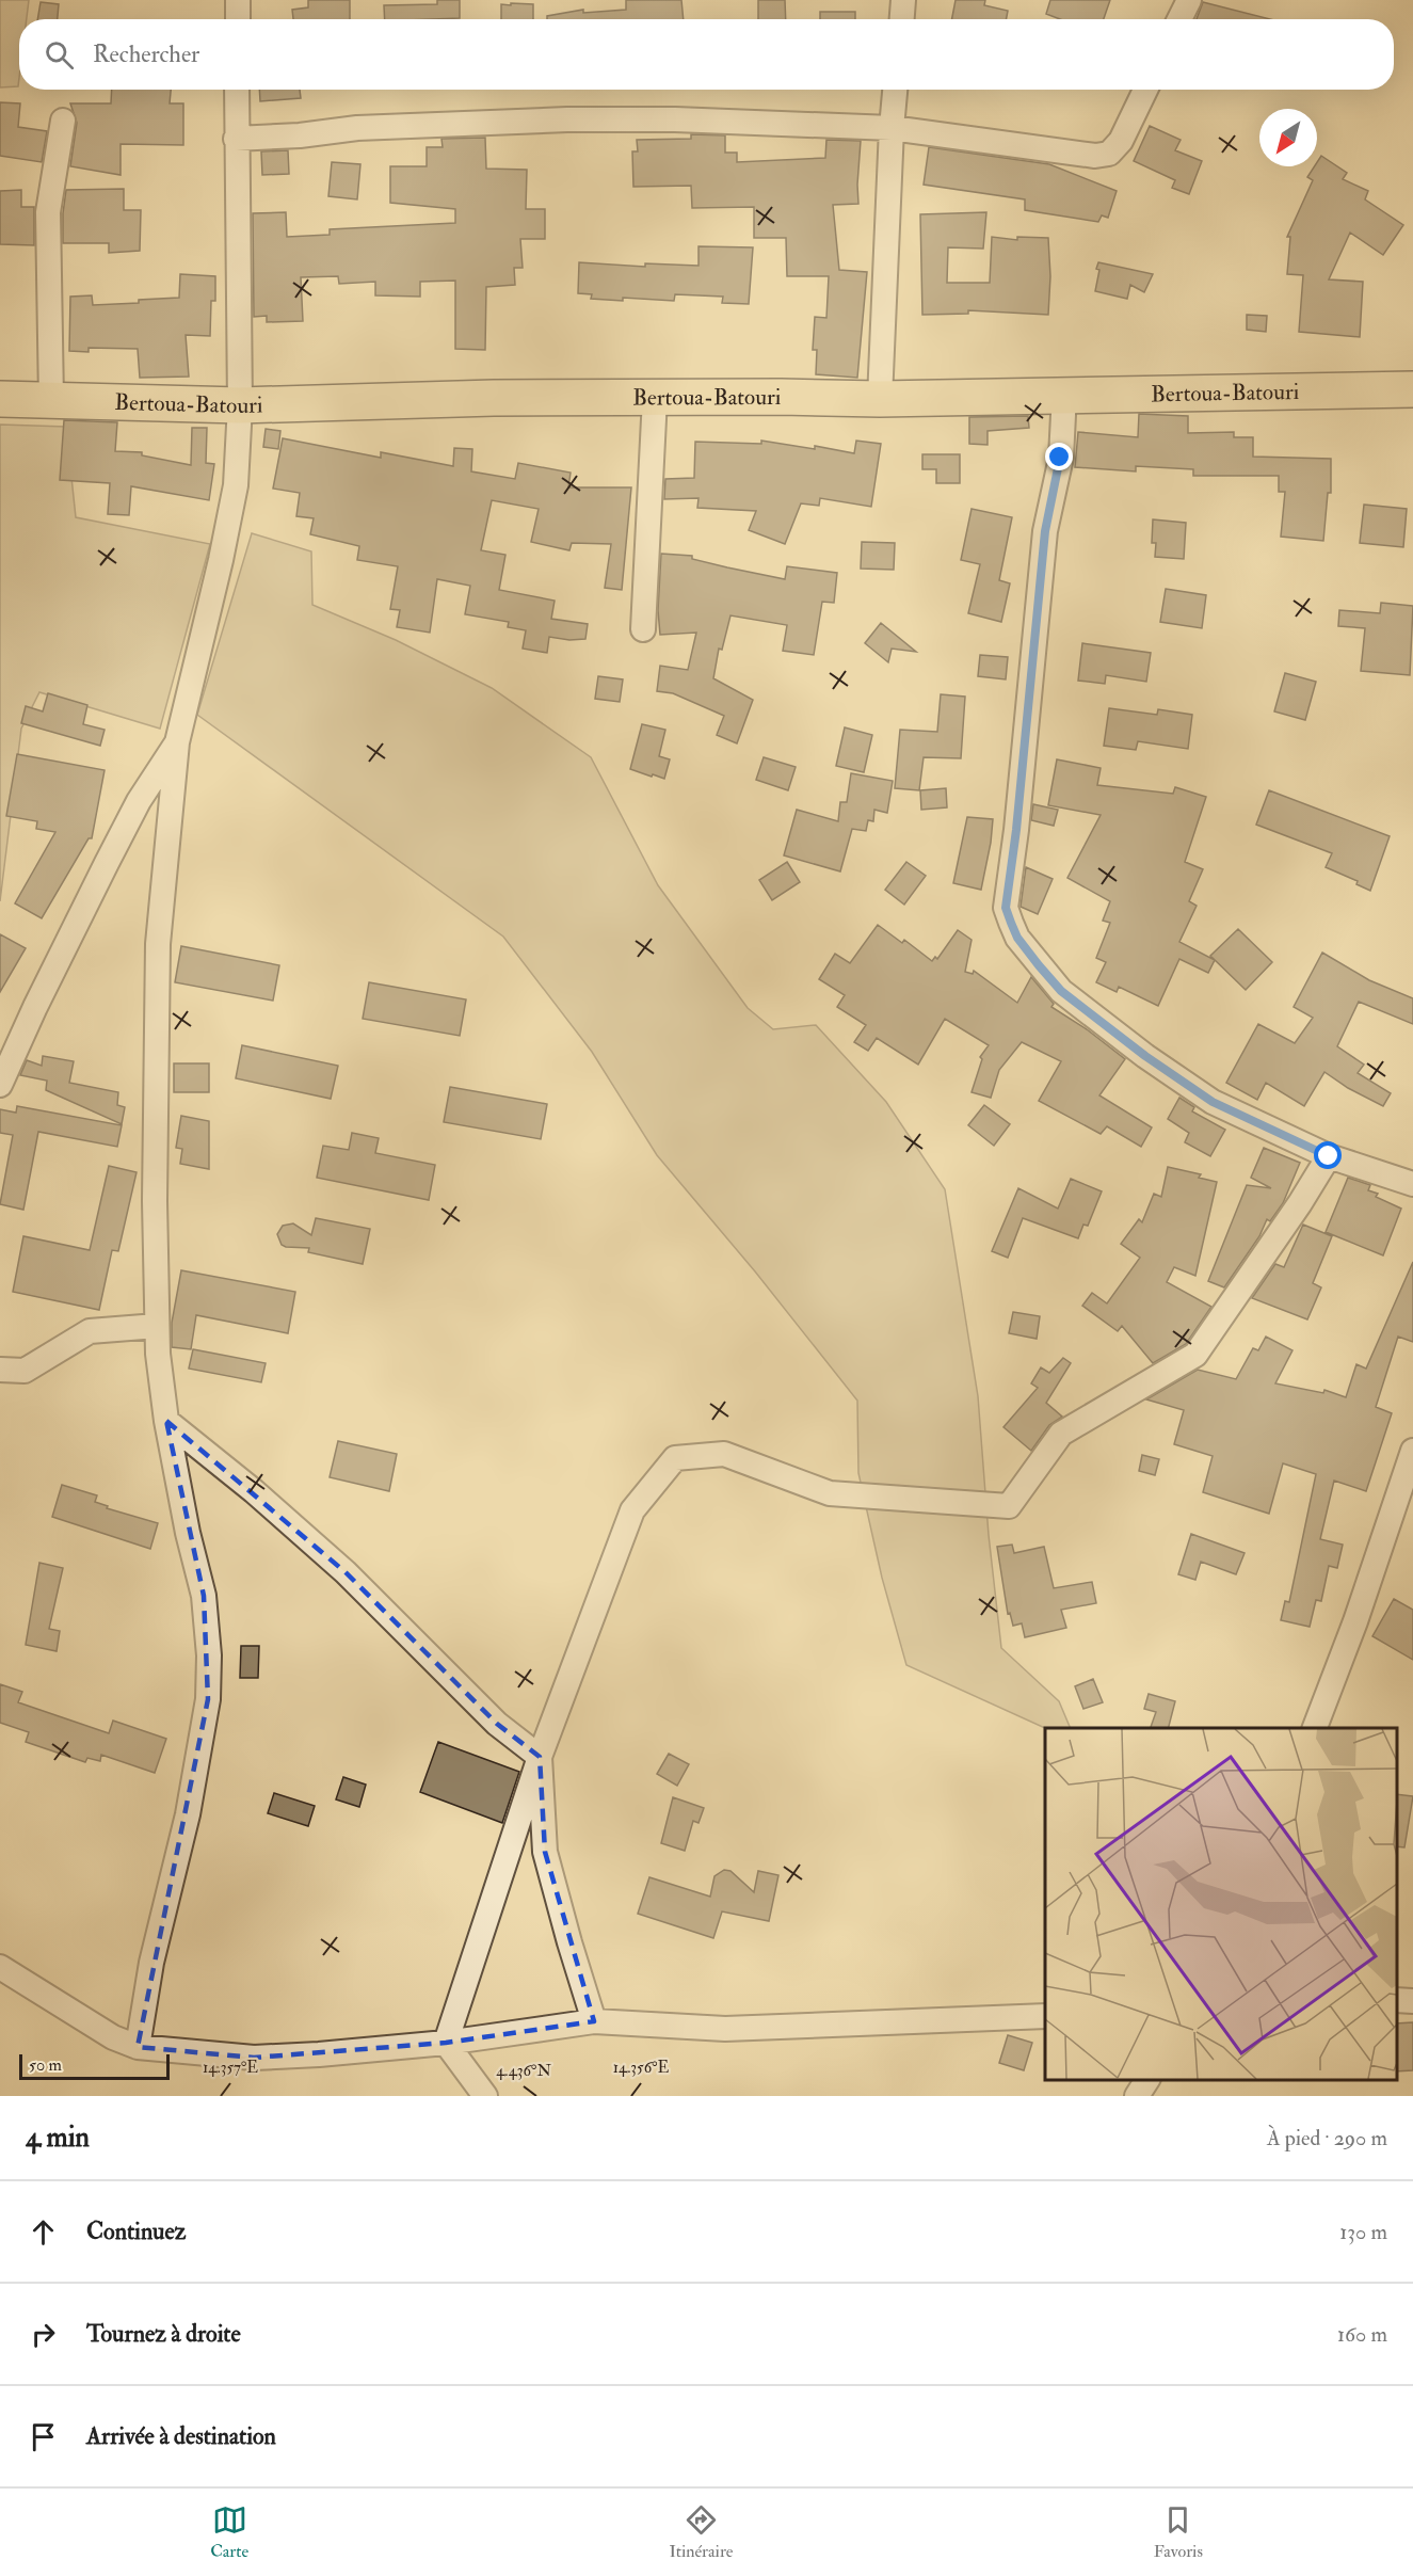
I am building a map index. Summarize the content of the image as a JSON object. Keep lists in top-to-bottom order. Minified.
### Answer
{"streets":{"highway":["Bertoua-Batouri"]},"scale_bar":"50 m","north":"bottom left","page":{"search":"Rechercher","scale":"50 m","heading":["4 min","À pied · 290 m"],"list":[["Continuez","130 m"],["Tournez à droite","160 m"],"Arrivée à destination"],"nav":["Carte","Itinéraire","Favoris"]},"coordinates":["14.357°E","14.356°E","4.436°N"]}
